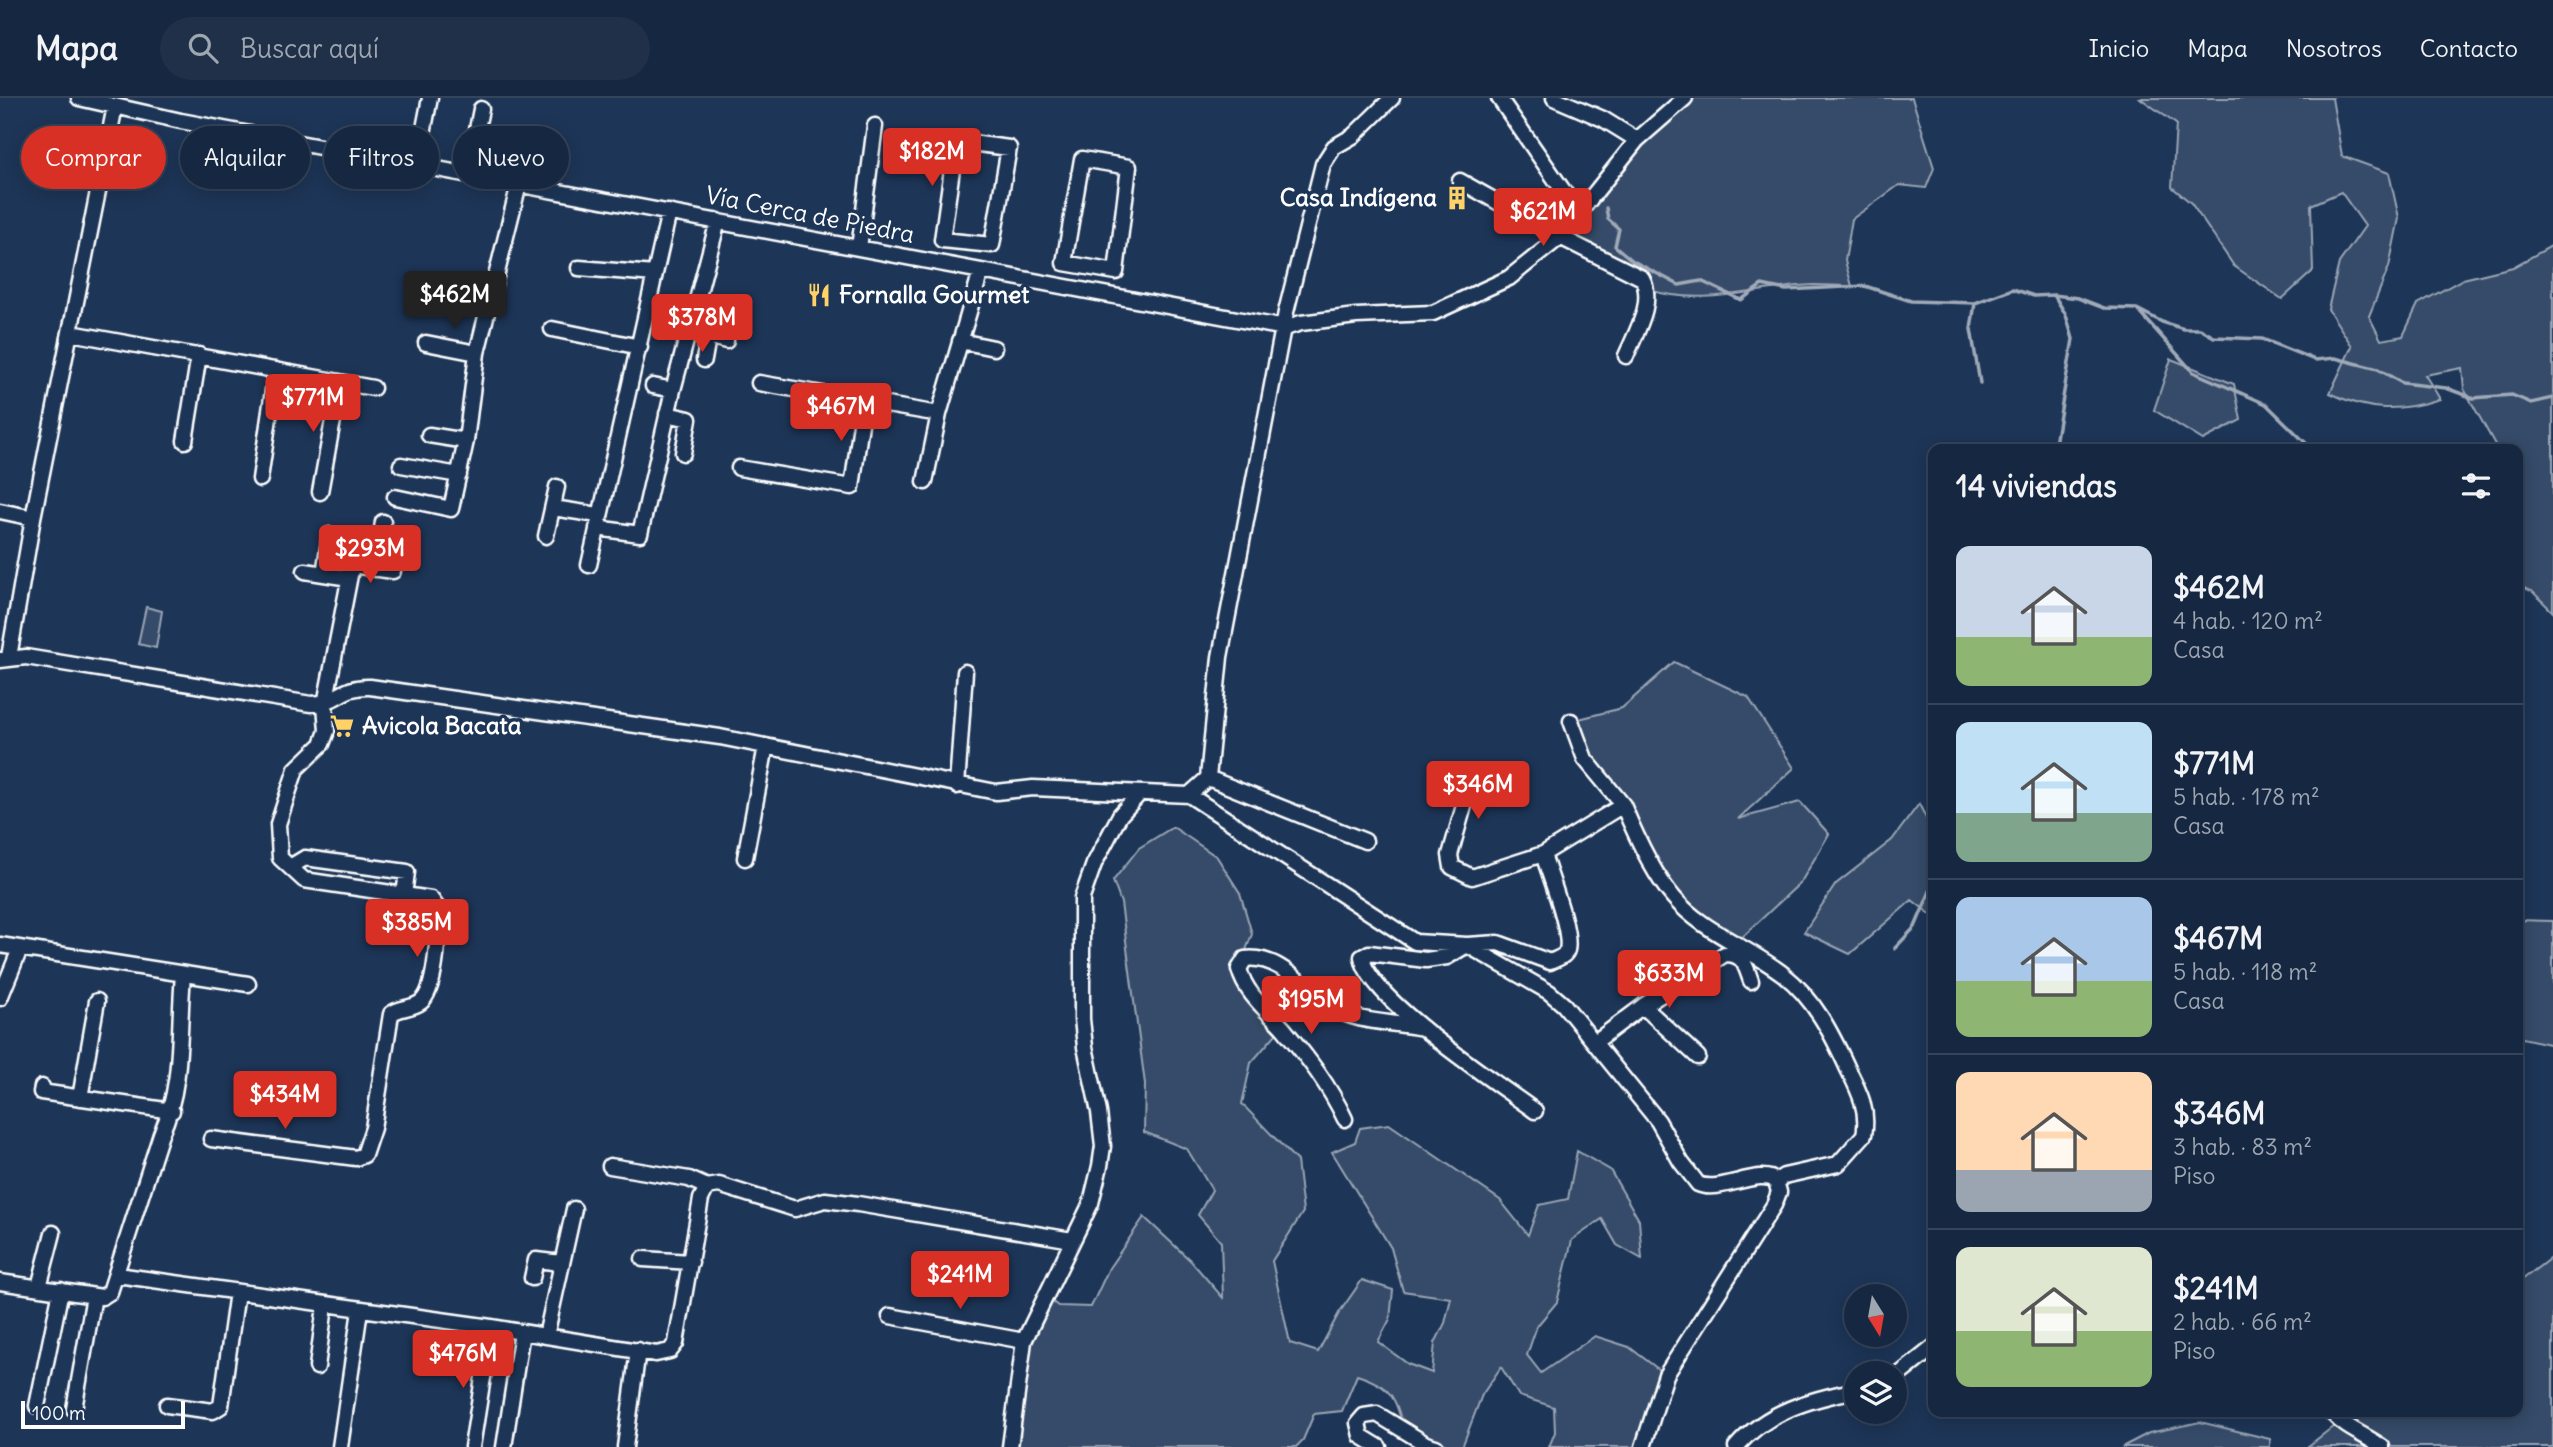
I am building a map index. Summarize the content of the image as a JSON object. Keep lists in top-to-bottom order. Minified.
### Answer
{"streets":{"street":["Vía Cerca de Piedra"]},"places":{"building":["Casa Indígena"],"restaurant":["Fornalla Gourmet"],"supermarket":["Avicola Bacata"]},"scale_bar":"100 m","north":"bottom","page":{"header":"Mapa","search":"Buscar aquí","nav":["Inicio","Mapa","Nosotros","Contacto"],"chip":["Comprar","Alquilar","Filtros","Nuevo"],"price":["$182M","$621M","$462M","$378M","$771M","$467M","$293M","$346M","$385M","$633M","$195M","$434M","$241M","$476M"],"heading":"14 viviendas","list":[{"name":"$462M","note":"4 hab. · 120 m² · Casa"},{"name":"$771M","note":"5 hab. · 178 m² · Casa"},{"name":"$467M","note":"5 hab. · 118 m² · Casa"},{"name":"$346M","note":"3 hab. · 83 m² · Piso"},{"name":"$241M","note":"2 hab. · 66 m² · Piso"}],"scale":"100 m"}}
